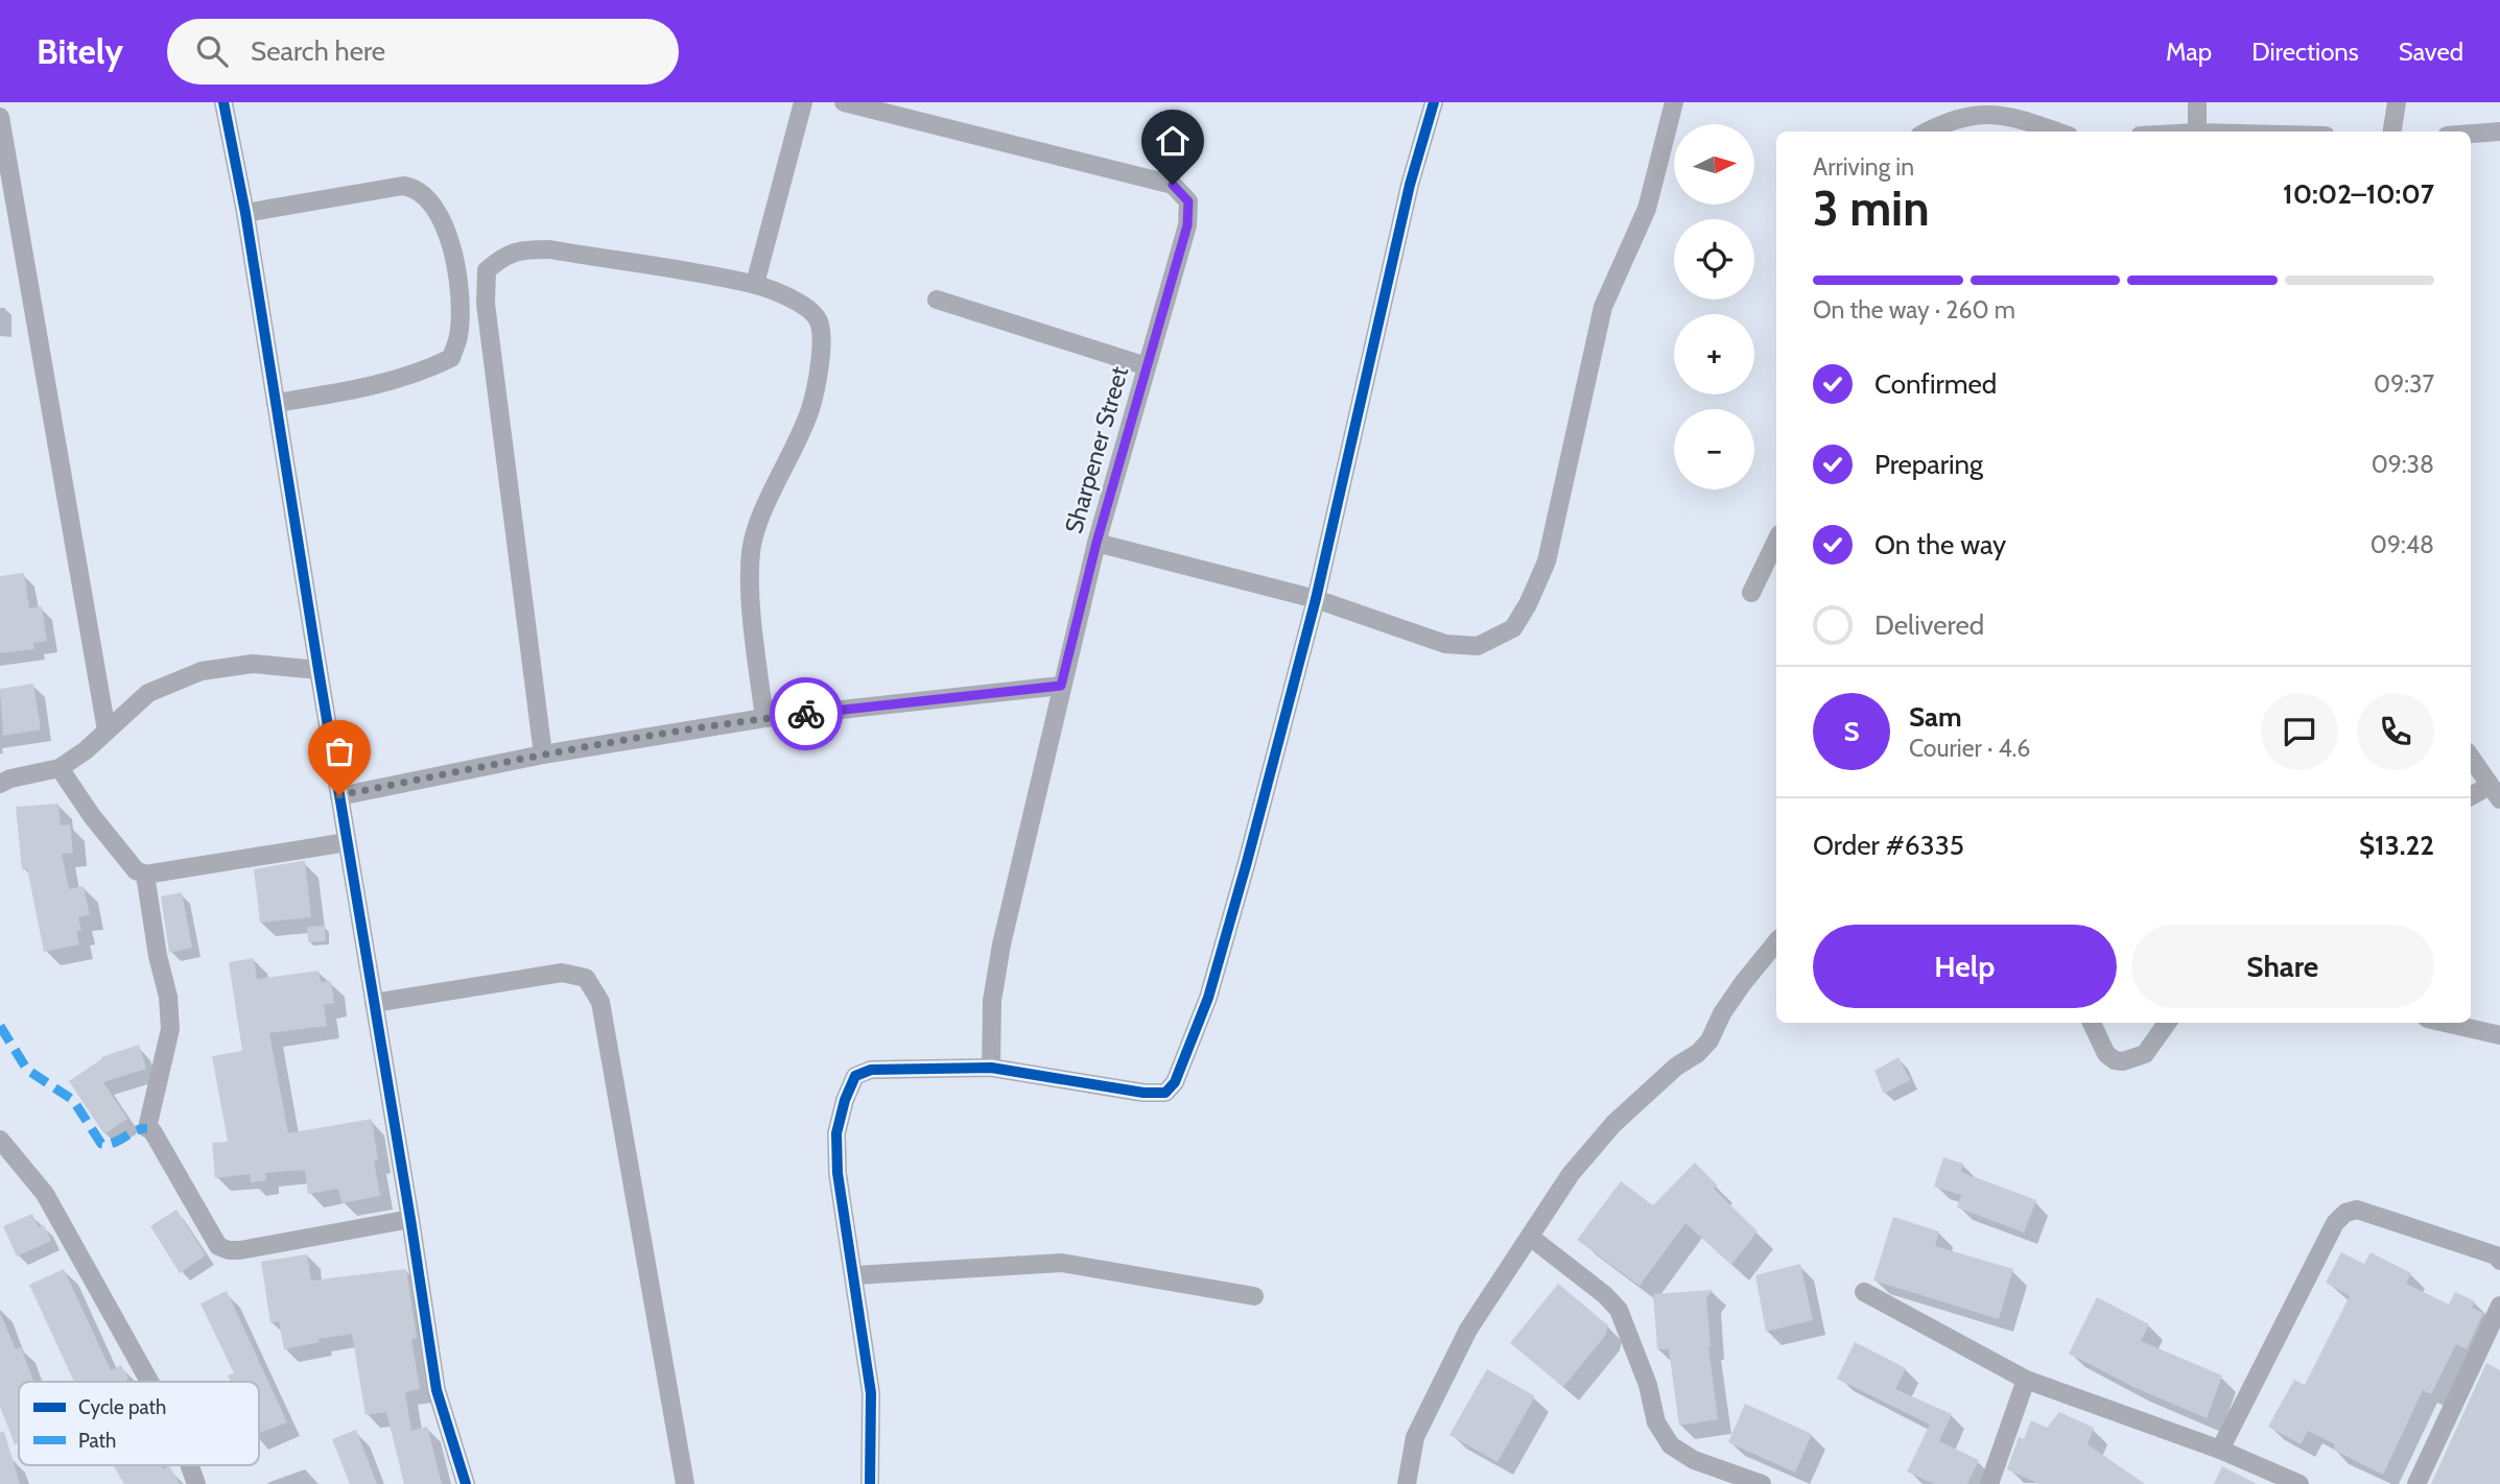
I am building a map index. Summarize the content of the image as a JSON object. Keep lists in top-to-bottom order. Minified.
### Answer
{"streets":{"street":["Sharpener Street"]},"legend":["Cycle path","Path"],"north":"right","page":{"header":"Bitely","search":"Search here","nav":["Map","Directions","Saved"],"map_buttons":["+","−"],"heading":["3 min","Arriving in","10:02–10:07"],"panel":["Sam","Courier · 4.6","Order #6335","$13.22"],"bar":"On the way · 260 m","list":[["Confirmed","09:37"],["Preparing","09:38"],["On the way","09:48"],"Delivered"],"round":"S","buttons":["Help","Share"]}}
